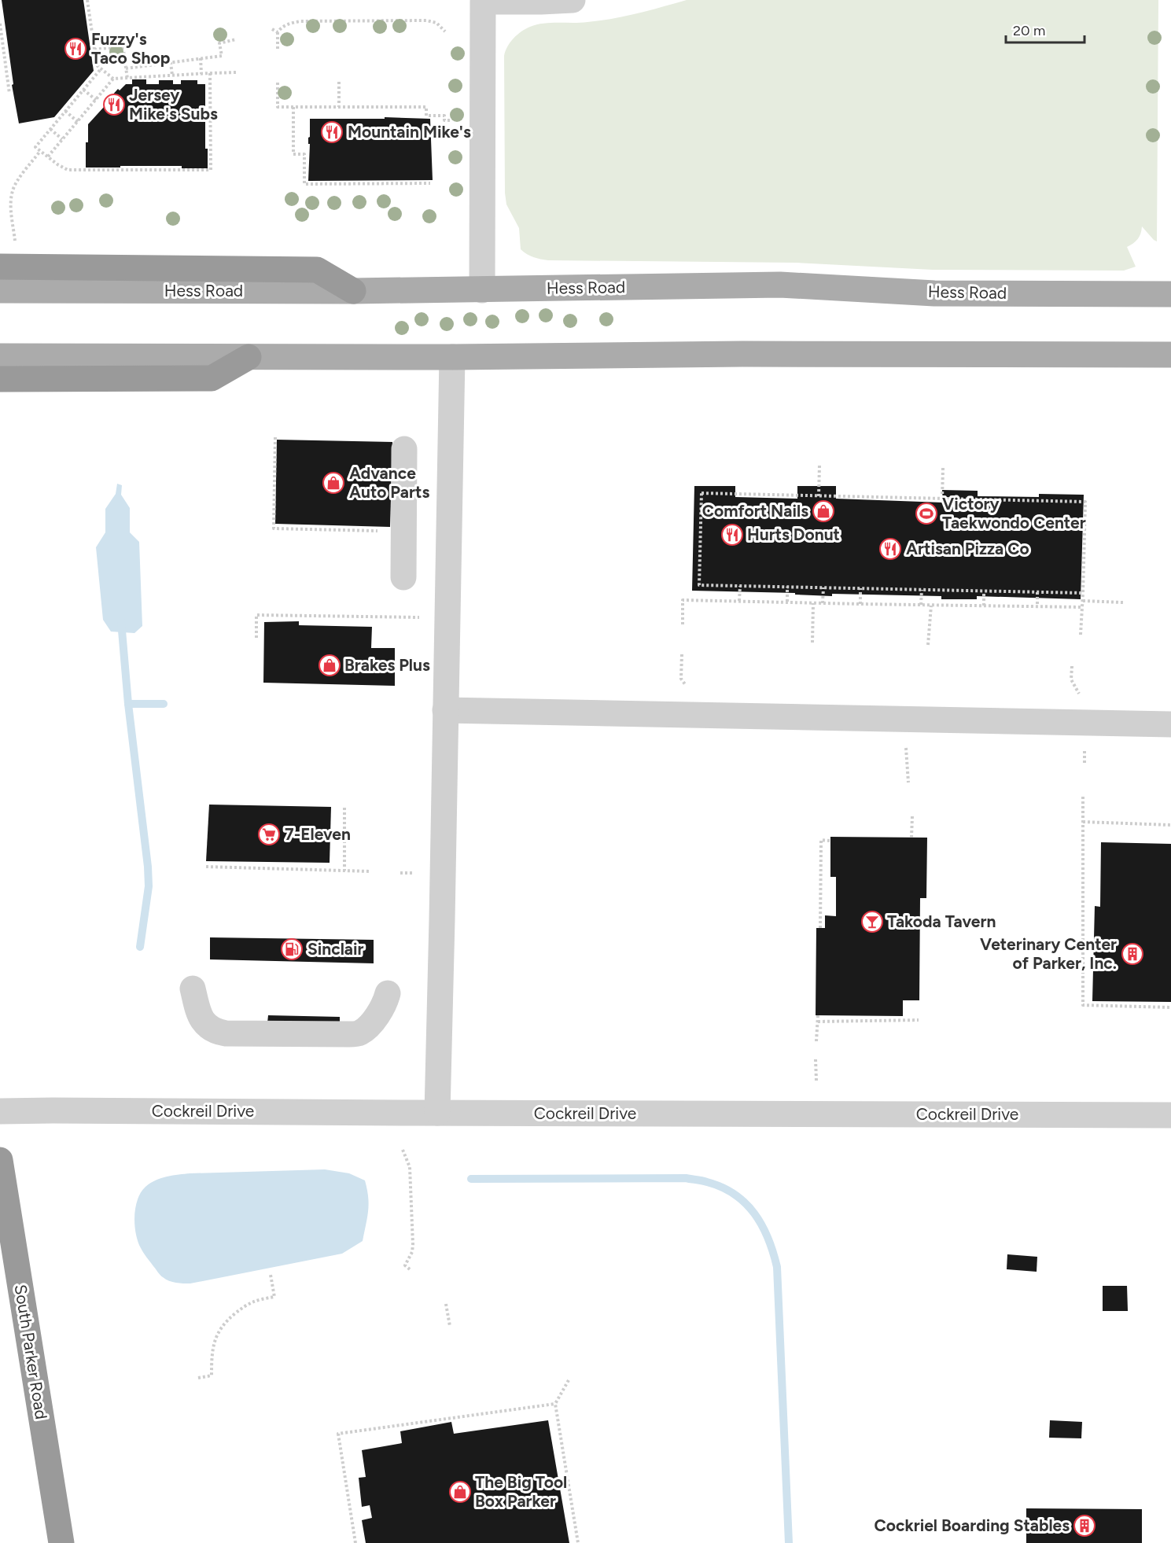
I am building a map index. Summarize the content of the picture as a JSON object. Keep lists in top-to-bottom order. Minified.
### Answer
{"streets":{"highway":["South Parker Road"],"main road":["Hess Road"],"street":["Cockreil Drive"]},"places":{"restaurant":["Fuzzy's Taco Shop","Jersey Mike's Subs","Mountain Mike's","Hurts Donut","Artisan Pizza Co"],"shop":["Advance Auto Parts","Comfort Nails","Brakes Plus","The Big Tool Box Parker"],"sports":["Victory Taekwondo Center"],"supermarket":["7-Eleven"],"bar":["Takoda Tavern"],"fuel station":["Sinclair"],"building":["Veterinary Center of Parker, Inc.","Cockriel Boarding Stables"]},"scale_bar":"20 m"}
